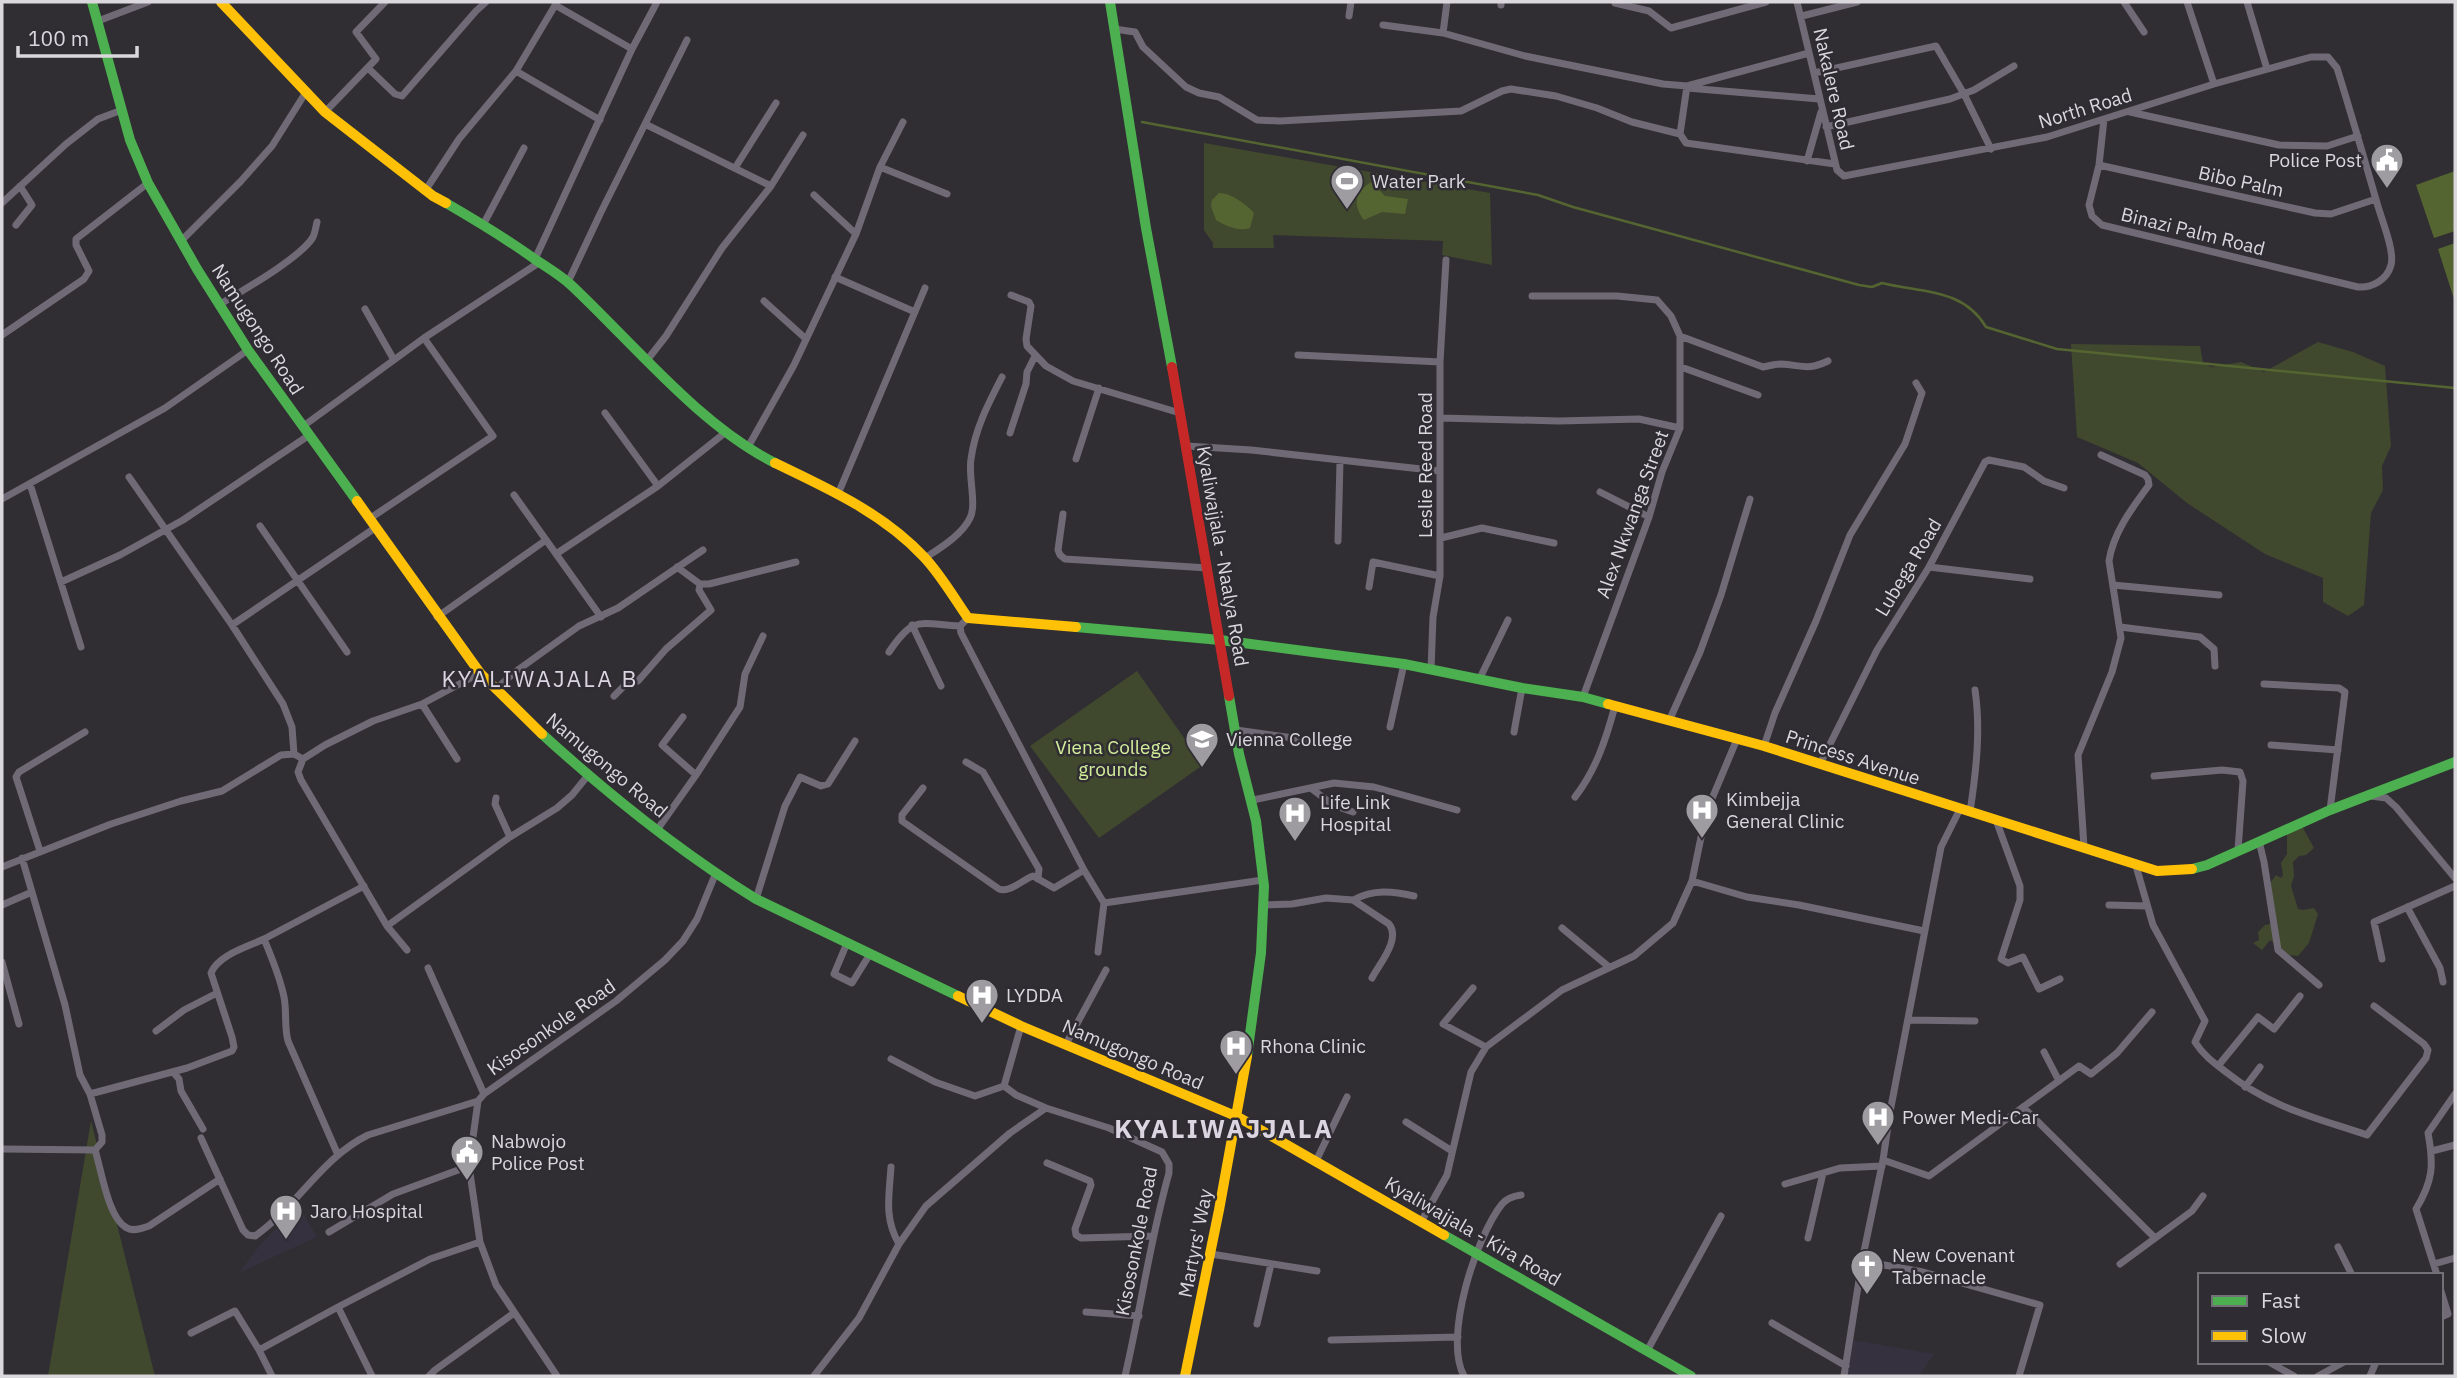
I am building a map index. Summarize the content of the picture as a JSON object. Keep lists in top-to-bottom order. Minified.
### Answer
{"streets":{"main road":["Namugongo Road","Kyaliwajjala - Naalya Road","Princess Avenue","Kyaliwajjala - Kira Road","Martyrs' Way"],"street":["Nakalere Road","North Road","Bibo Palm","Binazi Palm Road","Leslie Reed Road","Alex Nkwanga Street","Lubega Road","Kisosonkole Road"]},"crossings":[["Nakalere Road","North Road"],["North Road","Binazi Palm Road"],["Bibo Palm","Binazi Palm Road"],["Namugongo Road","Kyaliwajjala - Naalya Road"],["Namugongo Road","Kisosonkole Road"],["Namugongo Road","Kyaliwajjala - Kira Road"],["Namugongo Road","Martyrs' Way"],["Leslie Reed Road","Princess Avenue"],["Alex Nkwanga Street","Princess Avenue"],["Kyaliwajjala - Naalya Road","Princess Avenue"],["Kyaliwajjala - Naalya Road","Kyaliwajjala - Kira Road"],["Kyaliwajjala - Naalya Road","Martyrs' Way"],["Lubega Road","Princess Avenue"],["Kyaliwajjala - Kira Road","Martyrs' Way"]],"districts":["KYALIWAJALA B","KYALIWAJJALA"],"parks":["Viena College grounds"],"places":{"public building":["Police Post","Nabwojo Police Post"],"sports":["Water Park"],"school or university":["Vienna College"],"hospital":["Kimbejja General Clinic","Life Link Hospital","LYDDA","Rhona Clinic","Power Medi-Car","Jaro Hospital"],"church":["New Covenant Tabernacle"]},"legend":["Fast","Slow"],"scale_bar":"100 m"}
